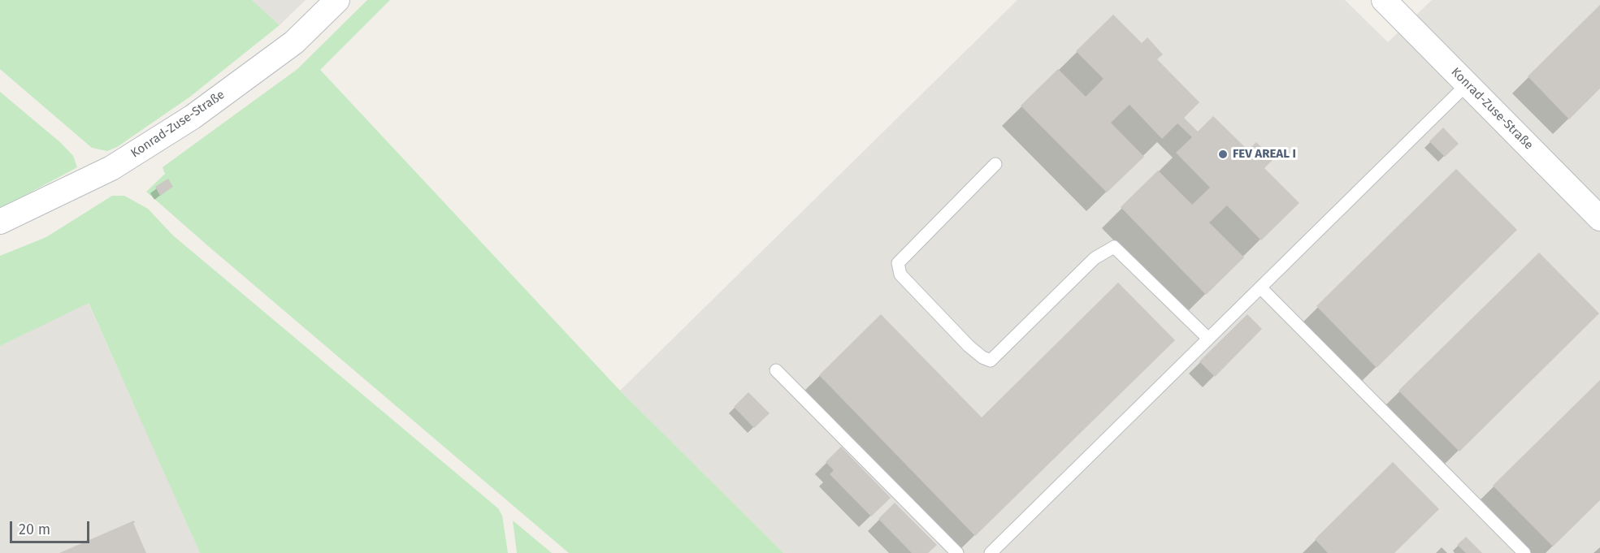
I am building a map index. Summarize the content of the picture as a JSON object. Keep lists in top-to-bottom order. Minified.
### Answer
{"streets":{"street":["Konrad-Zuse-Straße"]},"places":["FEV AREAL I"],"scale_bar":"20 m"}
